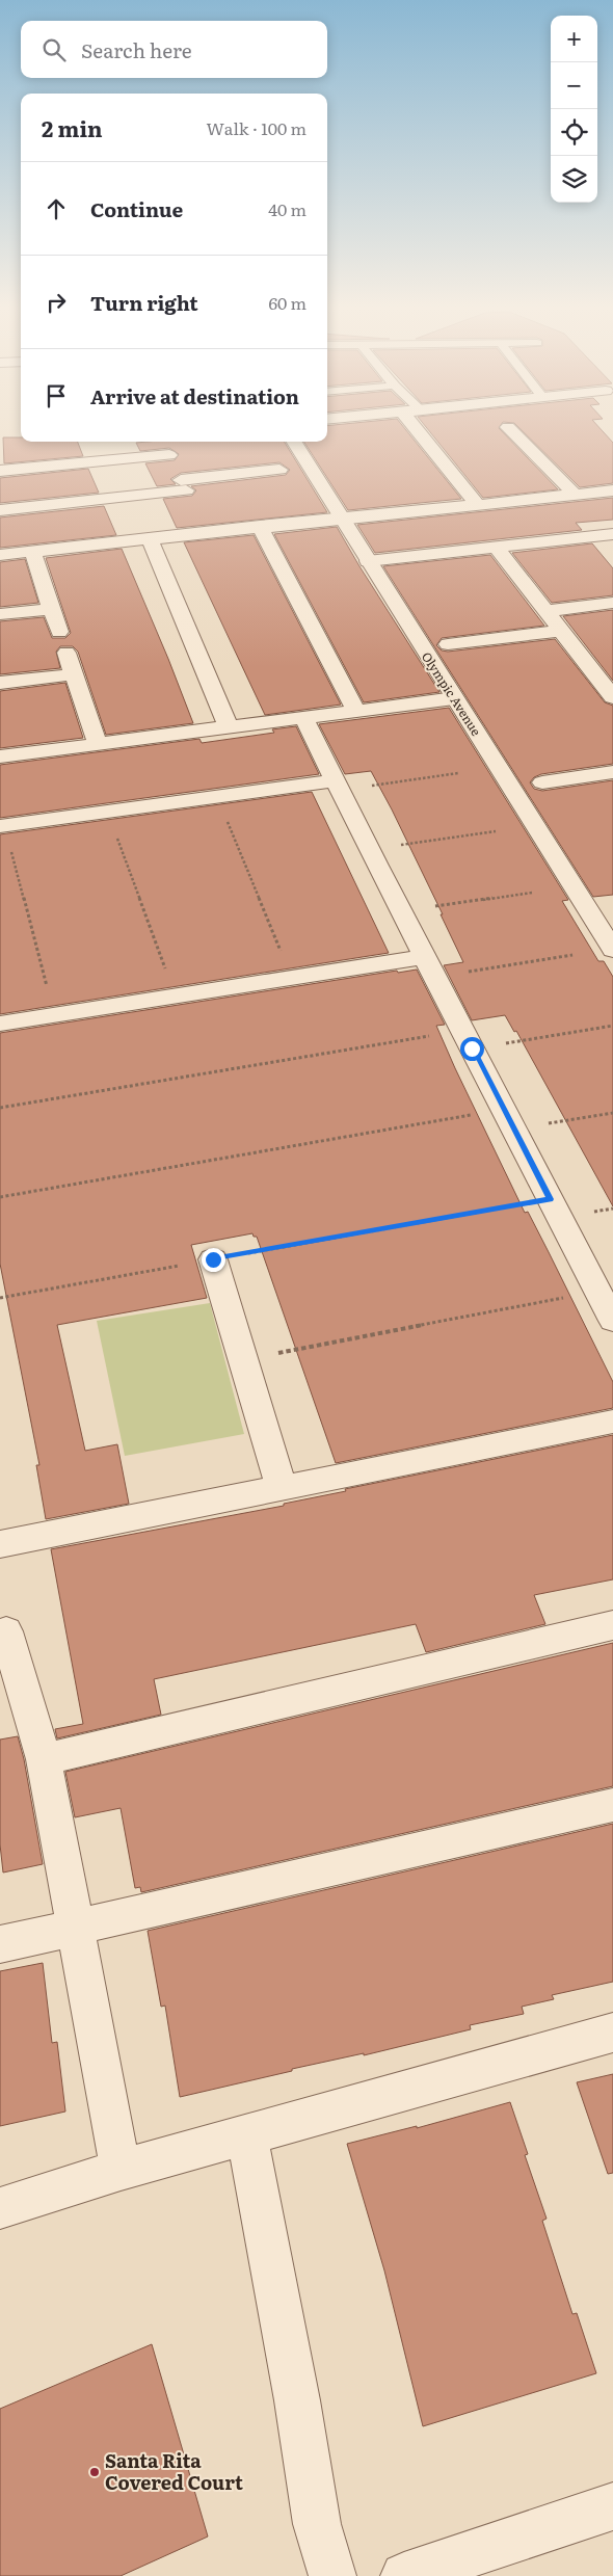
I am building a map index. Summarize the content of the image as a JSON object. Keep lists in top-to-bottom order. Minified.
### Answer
{"streets":{"street":["Olympic Avenue"]},"places":["Santa Rita Covered Court"],"page":{"map_buttons":["+","−"],"search":"Search here","heading":["2 min","Walk · 100 m"],"list":[["Continue","40 m"],["Turn right","60 m"],"Arrive at destination"]}}
